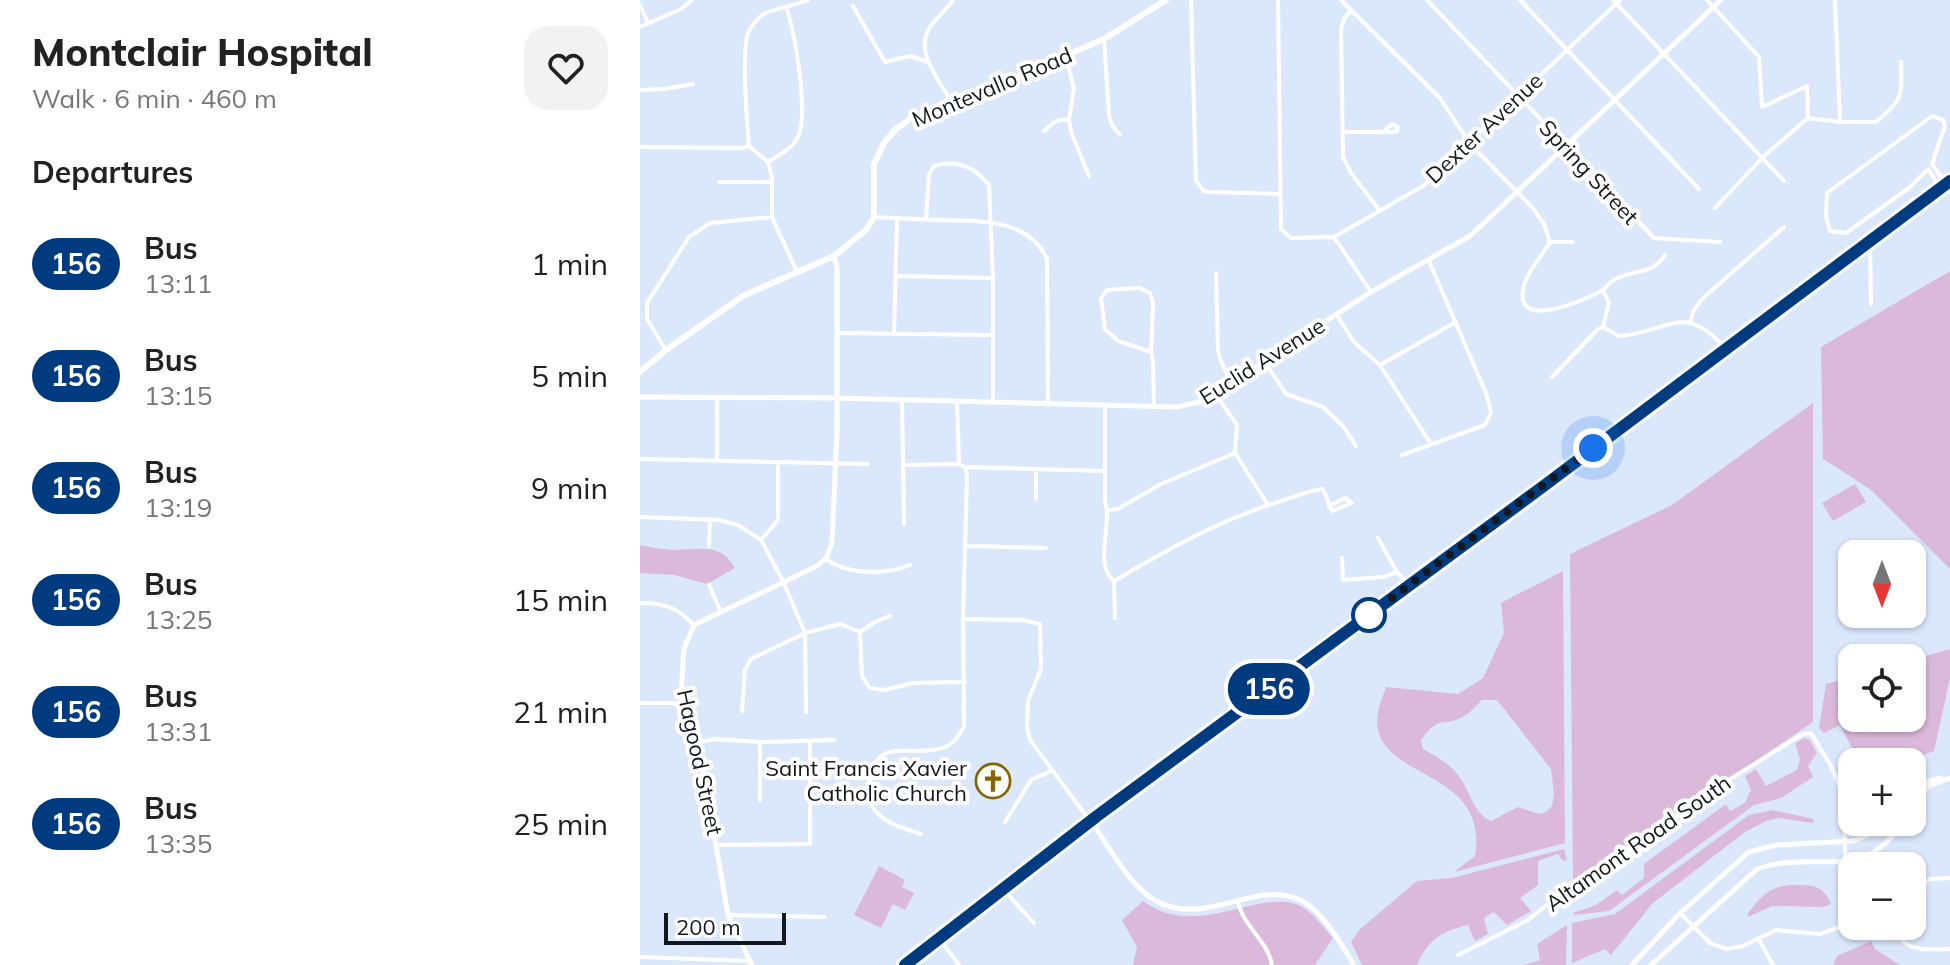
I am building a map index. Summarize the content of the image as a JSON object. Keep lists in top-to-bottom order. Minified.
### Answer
{"streets":{"main road":["Montevallo Road"],"street":["Dexter Avenue","Spring Street","Euclid Avenue","Hagood Street","Altamont Road South"]},"crossings":[["Dexter Avenue","Spring Street"],["Spring Street","Euclid Avenue"]],"places":{"church":["Saint Francis Xavier Catholic Church"]},"lines":["bus line 156"],"scale_bar":"200 m","north":"bottom","page":{"heading":[["Montclair Hospital","Walk · 6 min · 460 m"],"Departures"],"on_map":"156","list":[{"mark":"156","name":"Bus","note":"13:11","value":"1 min"},{"mark":"156","name":"Bus","note":"13:15","value":"5 min"},{"mark":"156","name":"Bus","note":"13:19","value":"9 min"},{"mark":"156","name":"Bus","note":"13:25","value":"15 min"},{"mark":"156","name":"Bus","note":"13:31","value":"21 min"},{"mark":"156","name":"Bus","note":"13:35","value":"25 min"}],"map_buttons":["+","−"],"scale":"200 m"}}
